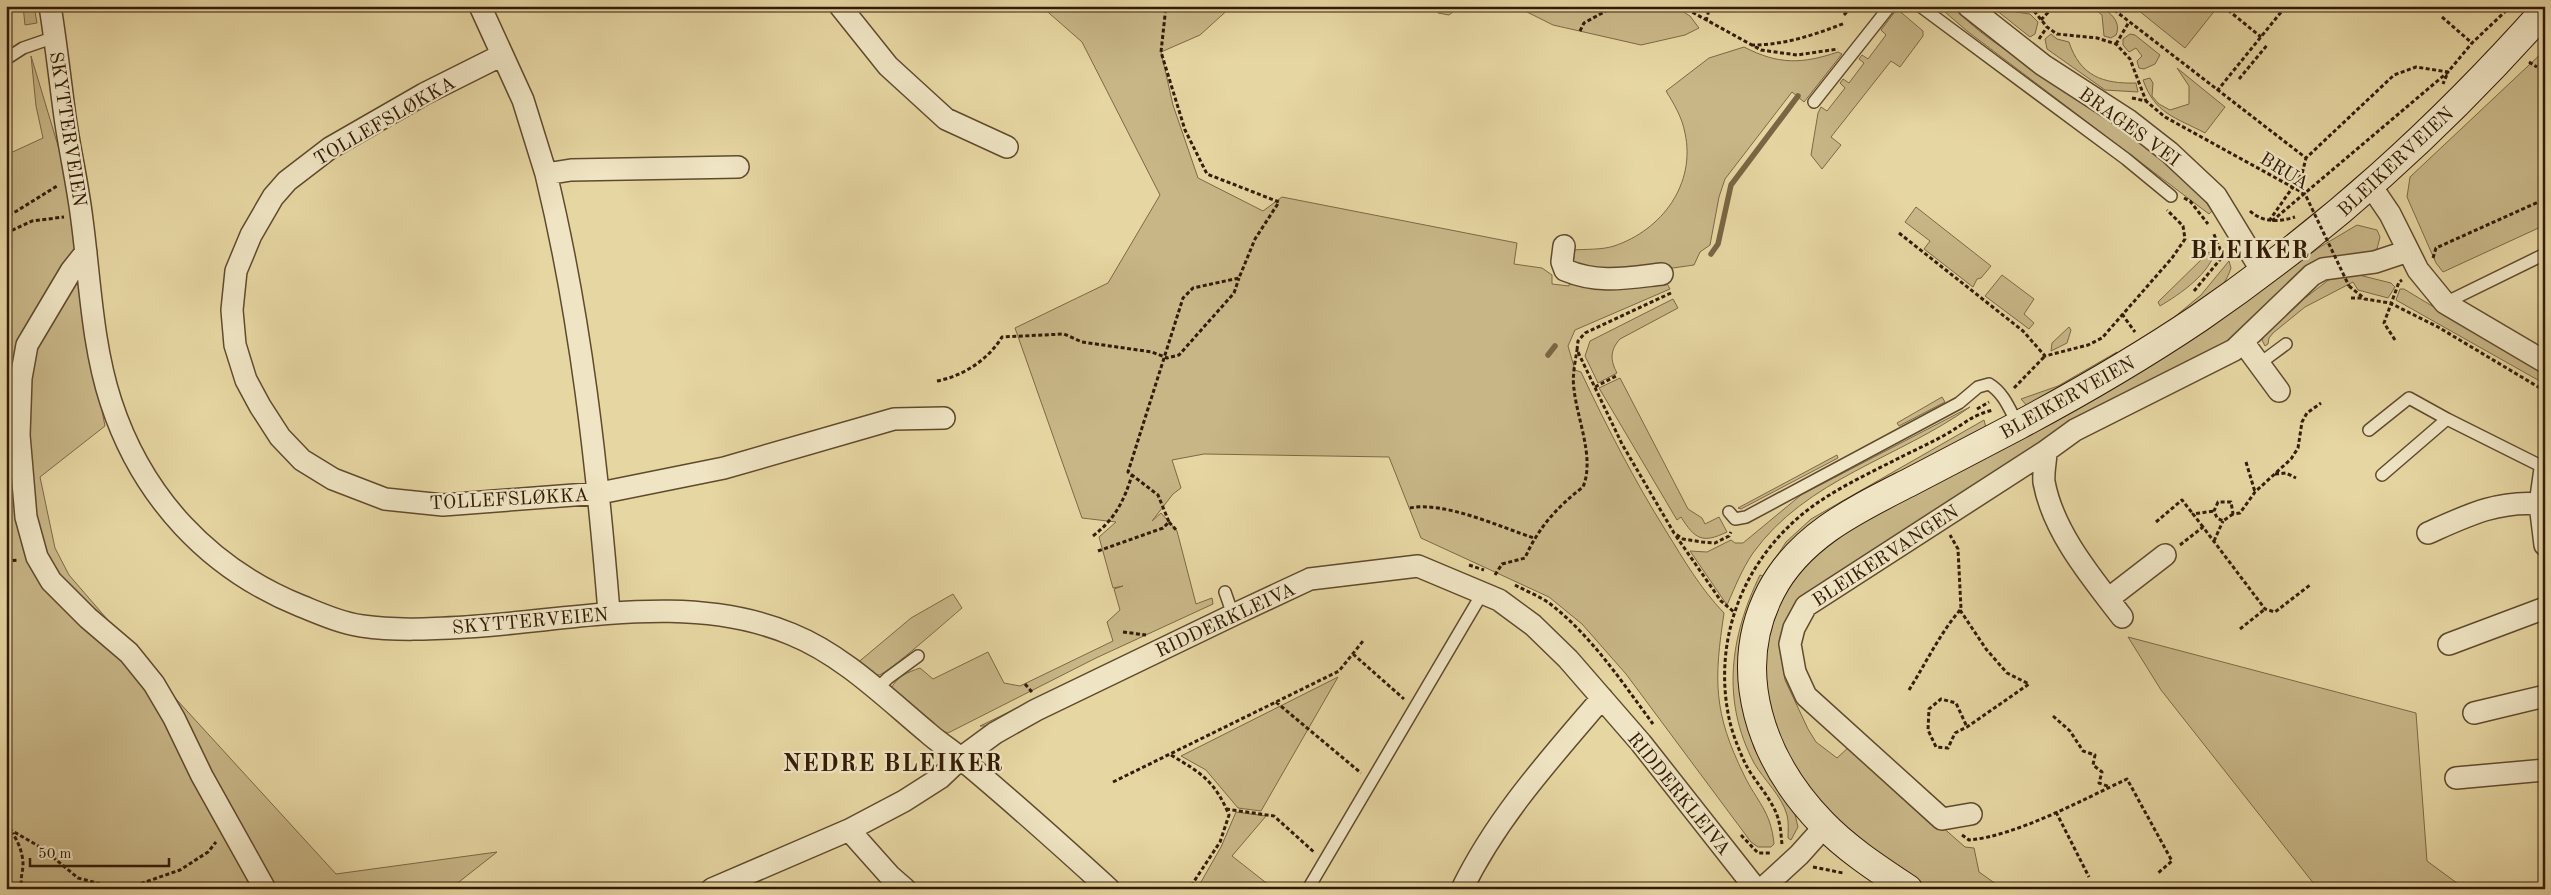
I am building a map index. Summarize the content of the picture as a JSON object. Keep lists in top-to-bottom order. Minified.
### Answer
{"streets":{"main road":["BLEIKERVEIEN"],"street":["TOLLEFSLØKKA","BRAGES VEI","SKYTTERVEIEN","BLEIKERVANGEN","RIDDERKLEIVA"],"path":["BRUA"]},"crossings":[["TOLLEFSLØKKA","SKYTTERVEIEN"],["BRAGES VEI","BLEIKERVEIEN"],["SKYTTERVEIEN","RIDDERKLEIVA"]],"districts":["BLEIKER","NEDRE BLEIKER"],"scale_bar":"50 m"}
